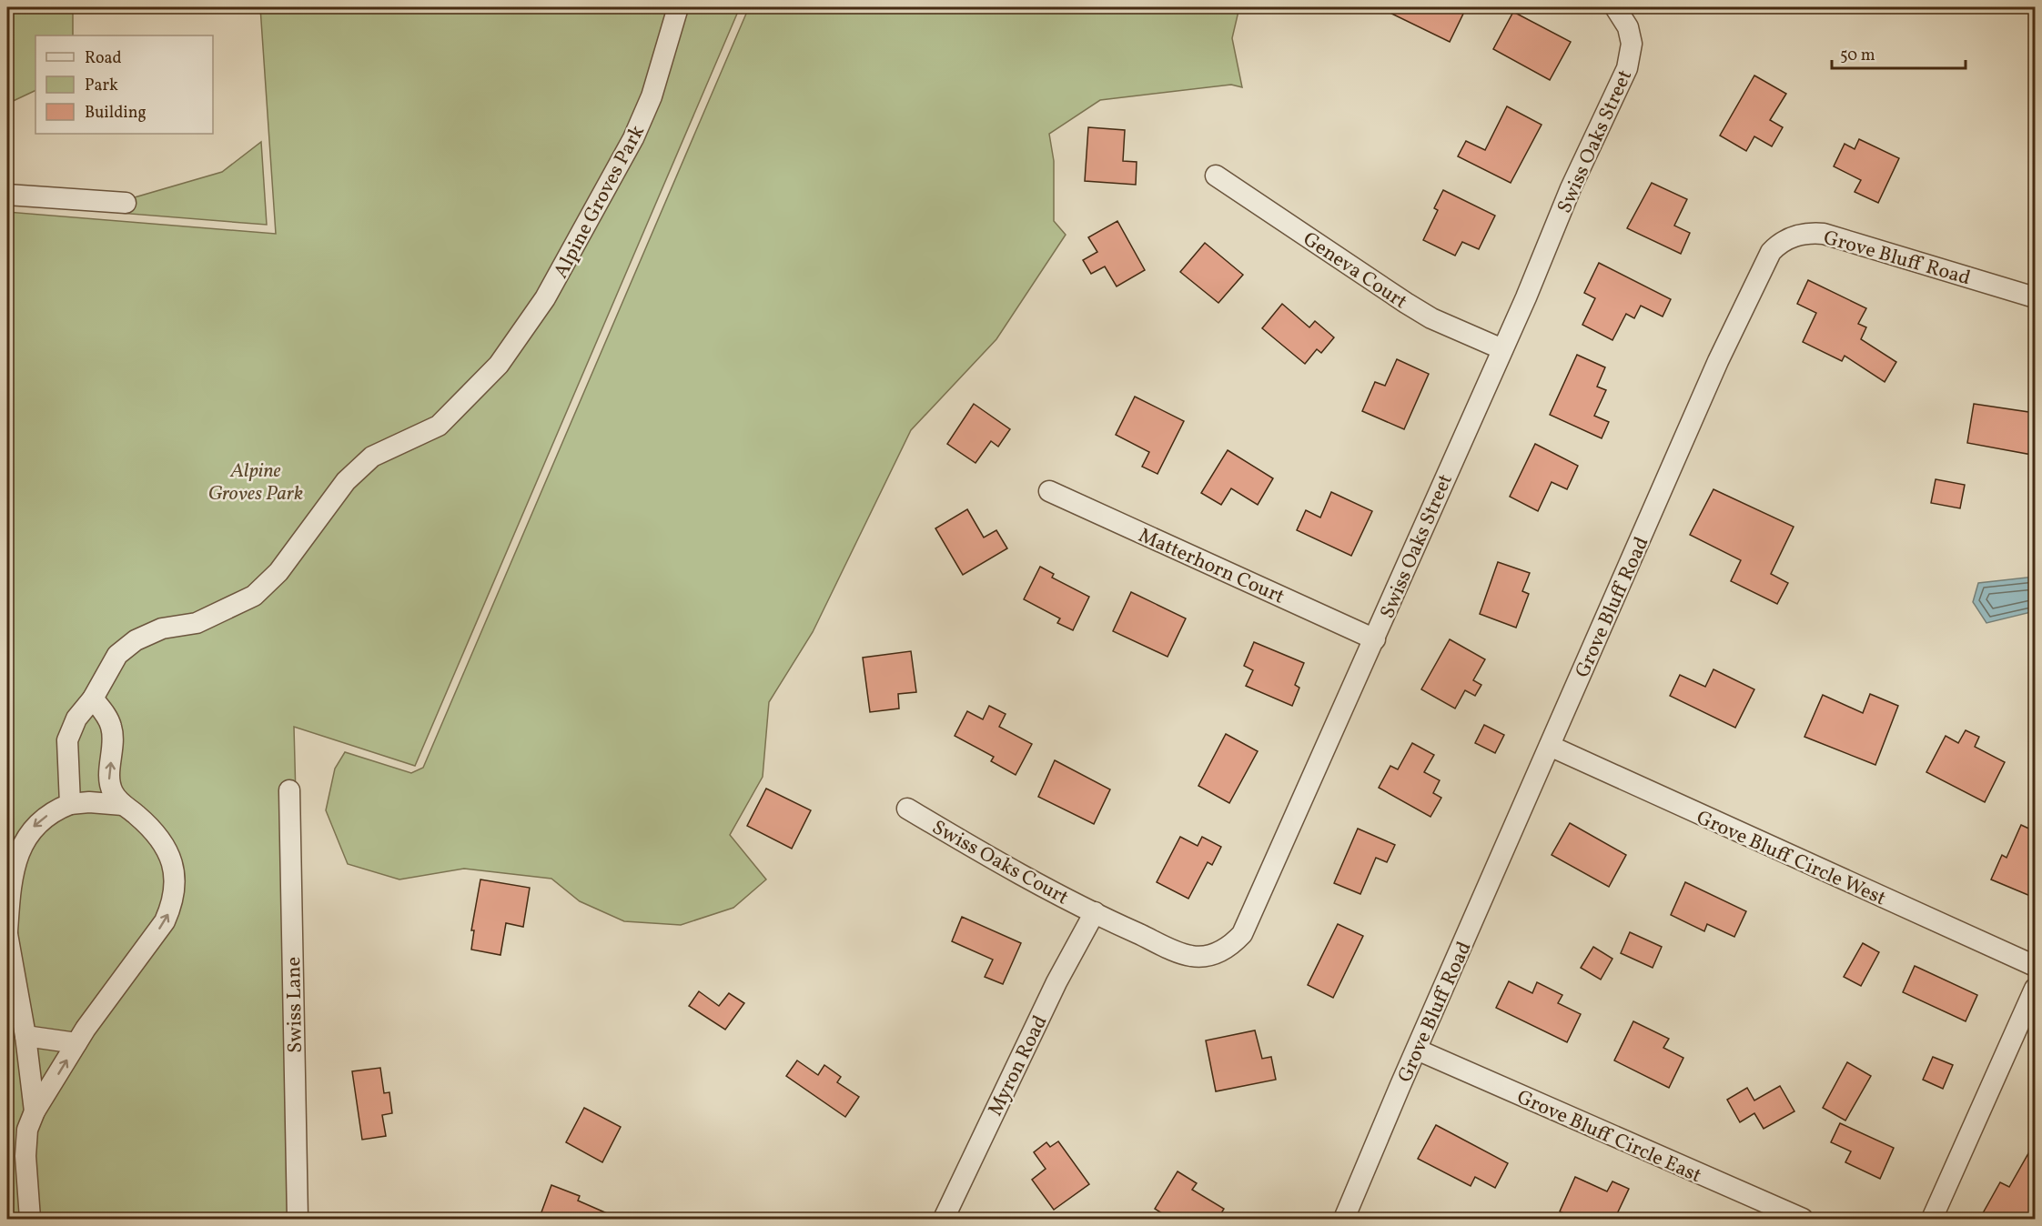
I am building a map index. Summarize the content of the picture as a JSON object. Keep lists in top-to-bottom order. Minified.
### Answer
{"streets":{"street":["Swiss Oaks Street","Alpine Groves Park","Grove Bluff Road","Geneva Court","Matterhorn Court","Grove Bluff Circle West","Swiss Oaks Court","Swiss Lane","Myron Road","Grove Bluff Circle East"]},"crossings":[["Swiss Oaks Street","Geneva Court"],["Swiss Oaks Street","Matterhorn Court"],["Swiss Oaks Street","Swiss Oaks Court"],["Swiss Oaks Street","Myron Road"],["Grove Bluff Road","Grove Bluff Circle West"],["Grove Bluff Road","Grove Bluff Circle East"],["Swiss Oaks Court","Myron Road"]],"parks":["Alpine Groves Park"],"legend":["Road","Park","Building"],"scale_bar":"50 m"}
